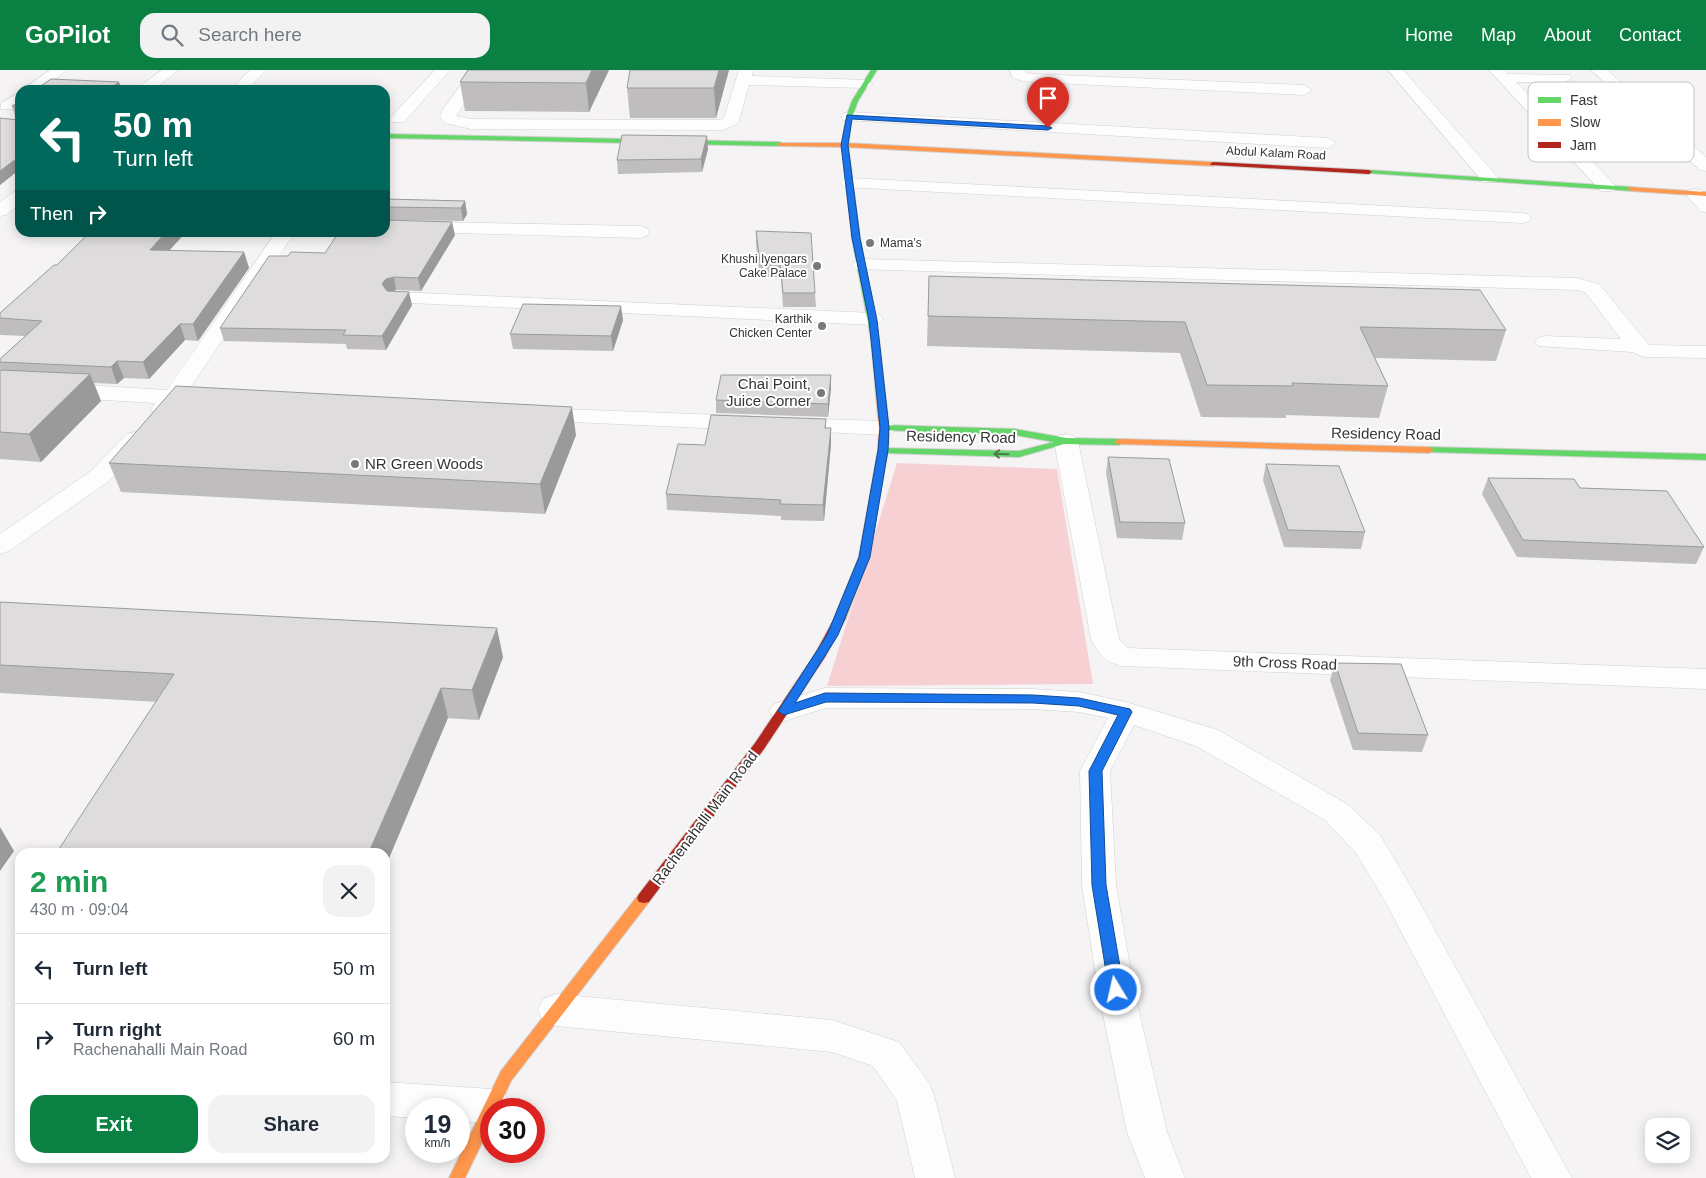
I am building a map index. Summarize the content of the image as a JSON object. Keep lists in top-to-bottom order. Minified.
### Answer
{"streets":{"street":["Abdul Kalam Road","Residency Road","9th Cross Road","Rachenahalli Main Road"]},"crossings":[["Abdul Kalam Road","Rachenahalli Main Road"],["Residency Road","9th Cross Road"],["Residency Road","Rachenahalli Main Road"]],"places":["Mama’s","Khushi Iyengars Cake Palace","Karthik Chicken Center","Chai Point, Juice Corner","NR Green Woods"],"legend":["Fast","Slow","Jam"],"page":{"header":"GoPilot","search":"Search here","nav":["Home","Map","About","Contact"],"turn":["50 m","Turn left"],"then":"Then","heading":["2 min","430 m · 09:04"],"list":[{"name":"Turn left","value":"50 m"},{"name":"Turn right","note":"Rachenahalli Main Road","value":"60 m"}],"buttons":["Exit","Share"],"speed":"19 km/h","limit":"30"}}
